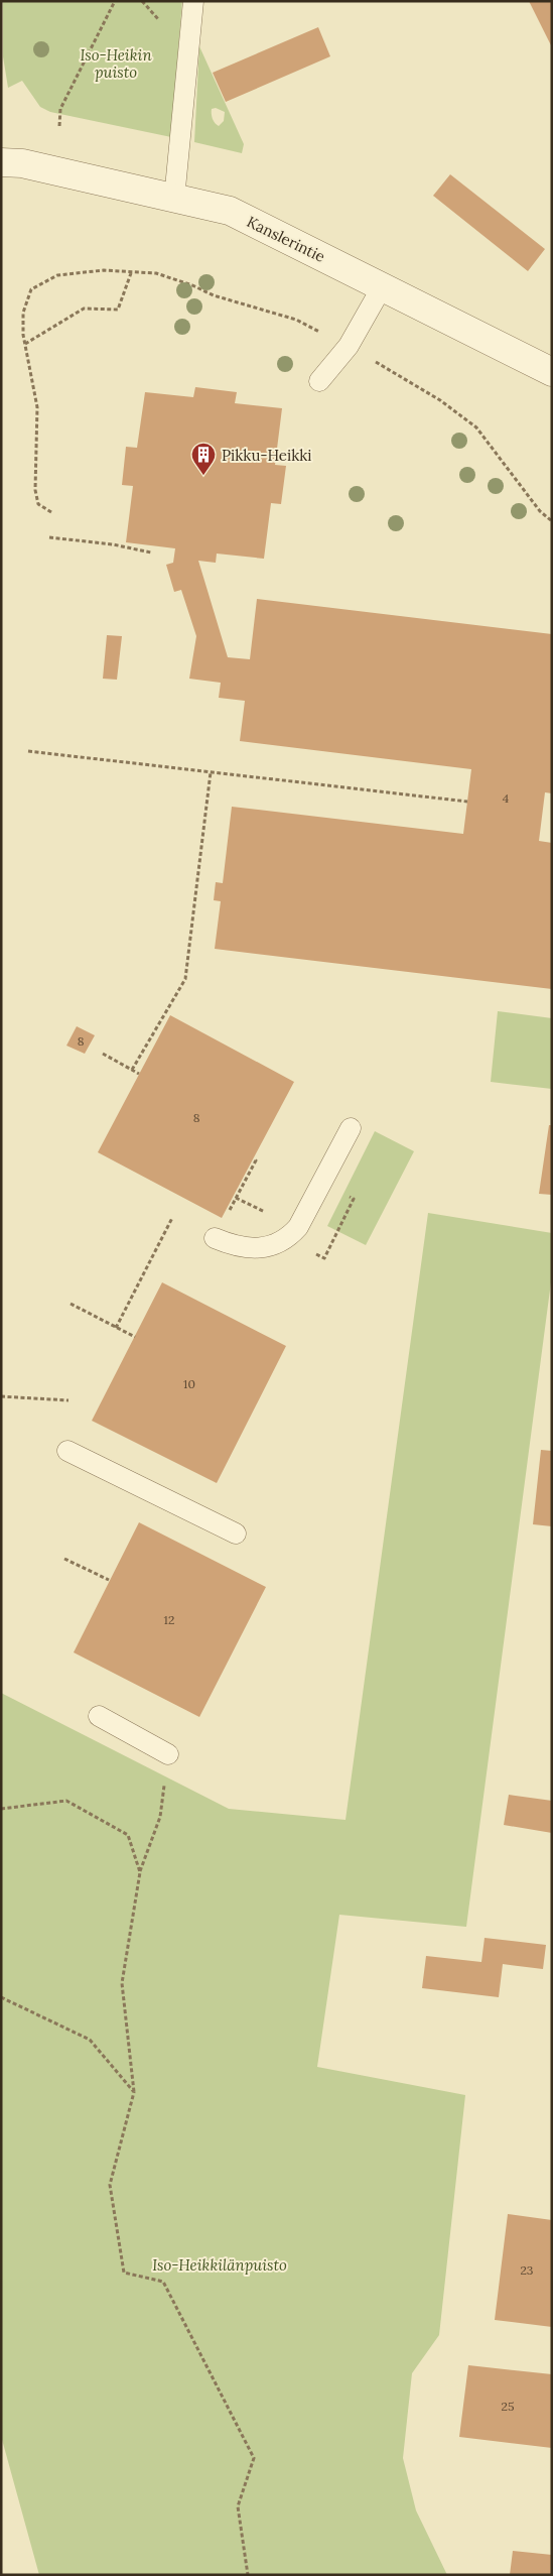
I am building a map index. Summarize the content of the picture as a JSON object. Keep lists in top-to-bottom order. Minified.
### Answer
{"streets":{"street":["Kanslerintie"]},"parks":["Iso-Heikin puisto","Iso-Heikkilänpuisto"],"places":{"building":["Pikku-Heikki"]},"house_numbers":["4","8","8","10","12","23","25"]}
